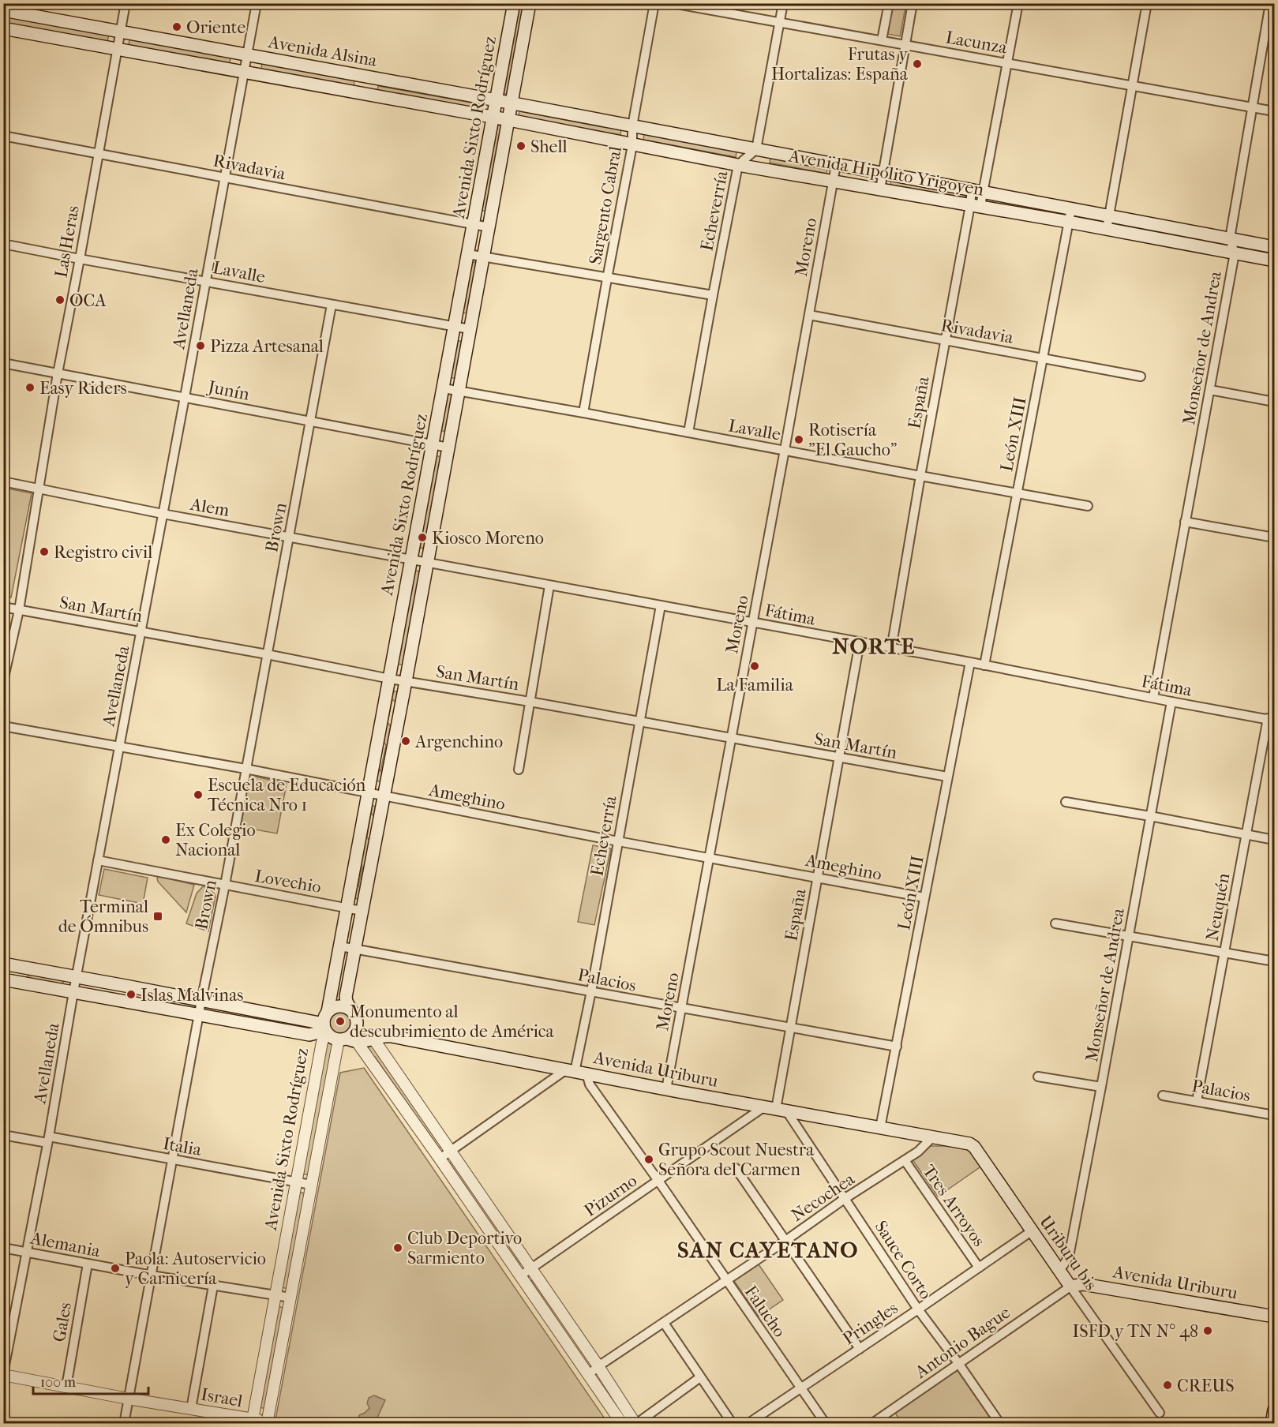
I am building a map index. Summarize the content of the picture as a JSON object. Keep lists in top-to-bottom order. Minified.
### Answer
{"streets":{"main road":["Avenida Alsina","Avenida Sixto Rodríguez","Avenida Hipólito Yrigoyen","Avenida Uriburu","Uriburu bis"],"street":["Lacunza","Rivadavia","Sargento Cabral","Echeverría","Las Heras","Moreno","Lavalle","Avellaneda","Monseñor de Andrea","Junín","España","León XIII","Alem","Brown","San Martín","Fátima","Ameghino","Lovechio","Neuquén","Palacios","Italia","Pizurno","Necochea","Tres Arroyos","Alemania","Sauce Corto","Falucho","Gales","Pringles","Antonio Bague","Israel"]},"crossings":[["Lacunza","Monseñor de Andrea"],["Lacunza","España"],["Avenida Alsina","Avenida Sixto Rodríguez"],["Avenida Alsina","Avenida Hipólito Yrigoyen"],["Avenida Alsina","Las Heras"],["Avenida Alsina","Avellaneda"],["Avenida Sixto Rodríguez","Rivadavia"],["Avenida Sixto Rodríguez","Avenida Hipólito Yrigoyen"],["Avenida Sixto Rodríguez","Lavalle"],["Avenida Sixto Rodríguez","Junín"],["Avenida Sixto Rodríguez","Alem"],["Avenida Sixto Rodríguez","San Martín"],["Avenida Sixto Rodríguez","Fátima"],["Avenida Sixto Rodríguez","Ameghino"],["Avenida Sixto Rodríguez","Lovechio"],["Avenida Sixto Rodríguez","Palacios"],["Avenida Sixto Rodríguez","Avenida Uriburu"],["Avenida Sixto Rodríguez","Italia"],["Avenida Sixto Rodríguez","Alemania"],["Avenida Sixto Rodríguez","Israel"],["Rivadavia","Las Heras"],["Rivadavia","Moreno"],["Rivadavia","Avellaneda"],["Rivadavia","España"],["Rivadavia","León XIII"],["Avenida Hipólito Yrigoyen","Sargento Cabral"],["Avenida Hipólito Yrigoyen","Echeverría"],["Avenida Hipólito Yrigoyen","Moreno"],["Avenida Hipólito Yrigoyen","Monseñor de Andrea"],["Avenida Hipólito Yrigoyen","España"],["Avenida Hipólito Yrigoyen","León XIII"],["Sargento Cabral","Lavalle"],["Echeverría","Lavalle"],["Echeverría","San Martín"],["Echeverría","Fátima"],["Echeverría","Ameghino"],["Echeverría","Palacios"],["Echeverría","Avenida Uriburu"],["Echeverría","Falucho"],["Las Heras","Lavalle"],["Las Heras","Junín"],["Las Heras","Alem"],["Las Heras","San Martín"],["Moreno","Lavalle"],["Moreno","San Martín"],["Moreno","Fátima"],["Moreno","Ameghino"],["Moreno","Palacios"],["Moreno","Avenida Uriburu"],["Lavalle","Avellaneda"],["Lavalle","España"],["Lavalle","León XIII"],["Lavalle","Brown"],["Avellaneda","Junín"],["Avellaneda","Alem"],["Avellaneda","San Martín"],["Avellaneda","Ameghino"],["Avellaneda","Lovechio"],["Avellaneda","Italia"],["Avellaneda","Alemania"],["Avellaneda","Israel"],["Monseñor de Andrea","Fátima"],["Monseñor de Andrea","Uriburu bis"],["Junín","Brown"],["España","San Martín"],["España","Fátima"],["España","Ameghino"],["España","Palacios"],["España","Avenida Uriburu"],["España","Sauce Corto"],["León XIII","San Martín"],["León XIII","Fátima"],["León XIII","Ameghino"],["León XIII","Palacios"],["León XIII","Avenida Uriburu"],["Alem","Brown"],["Alem","Fátima"],["Brown","San Martín"],["Brown","Ameghino"],["Brown","Lovechio"],["Brown","Italia"],["Brown","Alemania"],["Brown","Israel"],["Fátima","Neuquén"],["Neuquén","Palacios"],["Avenida Uriburu","Pizurno"],["Avenida Uriburu","Necochea"],["Avenida Uriburu","Uriburu bis"],["Avenida Uriburu","Sauce Corto"],["Avenida Uriburu","Falucho"],["Avenida Uriburu","Antonio Bague"],["Pizurno","Falucho"],["Necochea","Tres Arroyos"],["Necochea","Uriburu bis"],["Necochea","Sauce Corto"],["Necochea","Falucho"],["Tres Arroyos","Pringles"],["Alemania","Gales"],["Uriburu bis","Pringles"],["Uriburu bis","Antonio Bague"],["Sauce Corto","Pringles"],["Sauce Corto","Antonio Bague"],["Falucho","Pringles"],["Gales","Israel"]],"districts":["NORTE","SAN CAYETANO"],"places":{"other":["Oriente","Frutas y Hortalizas: España","Shell","OCA","Pizza Artesanal","Easy Riders","Rotisería \"El Gaucho\"","Kiosco Moreno","Registro civil","La Familia","Argenchino","Escuela de Educación Técnica Nro 1","Ex Colegio Nacional","Islas Malvinas","Monumento al descubrimiento de América","Grupo Scout Nuestra Señora del Carmen","Club Deportivo Sarmiento","Paola: Autoservicio y Carnicería","ISFD y TN N° 48","CREUS"],"transit":["Terminal de Ómnibus"]},"scale_bar":"100 m"}
